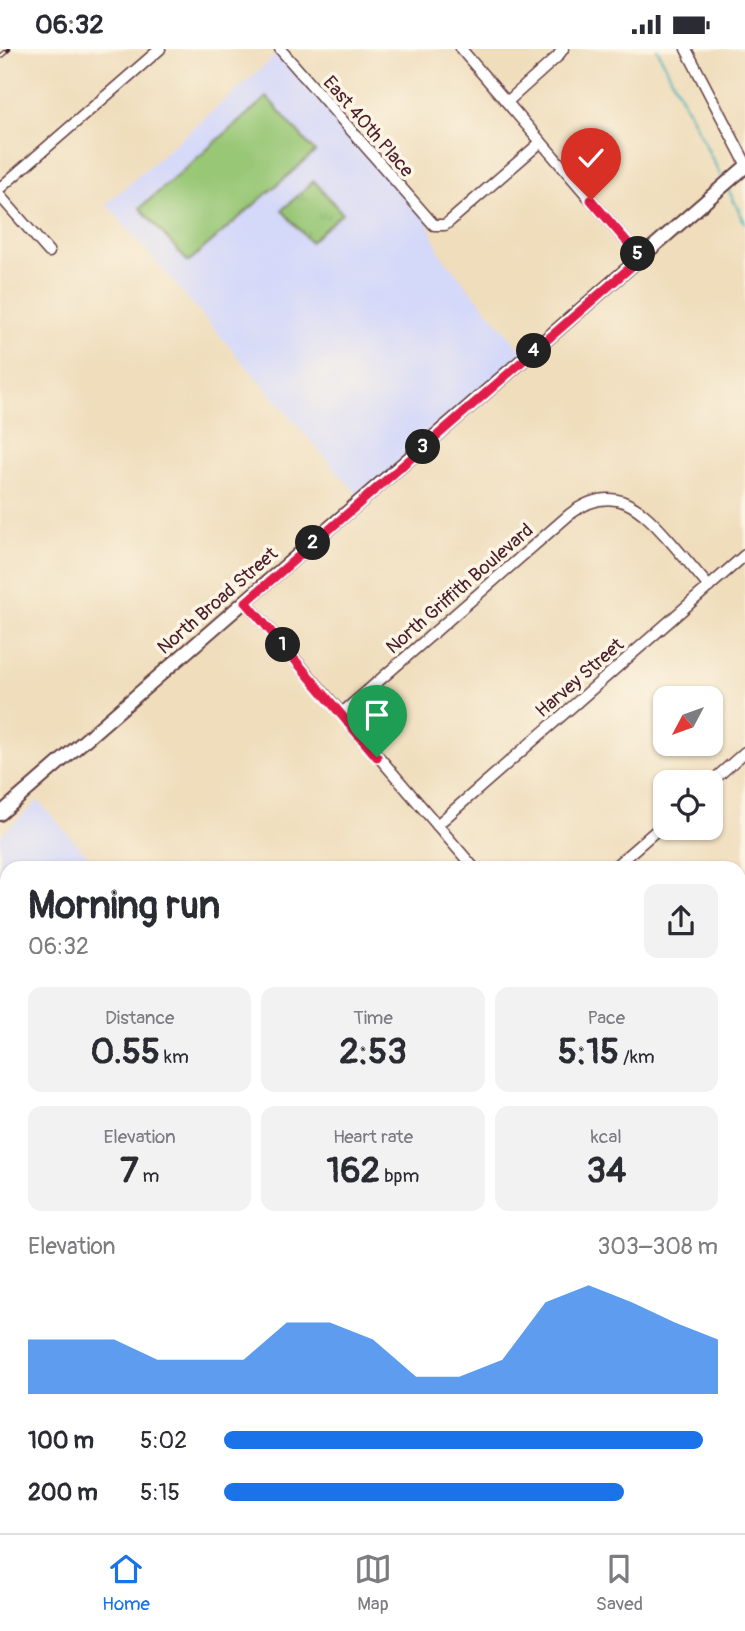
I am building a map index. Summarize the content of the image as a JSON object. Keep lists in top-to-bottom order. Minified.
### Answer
{"streets":{"street":["East 40th Place","North Griffith Boulevard","North Broad Street","Harvey Street"]},"crossings":[["North Griffith Boulevard","Harvey Street"]],"north":"bottom left","page":{"status":"06:32","pins":["5","4","3","2","1"],"heading":["Morning run","06:32"],"stats":[["Distance","0.55 km"],["Time","2:53"],["Pace","5:15 /km"],["Elevation","7 m"],["Heart rate","162 bpm"],["kcal","34"]],"chart":["Elevation","303–308 m"],"list":[{"name":"100 m","note":"5:02"},{"name":"200 m","note":"5:15"}],"tabs":["Home","Map","Saved"]}}
